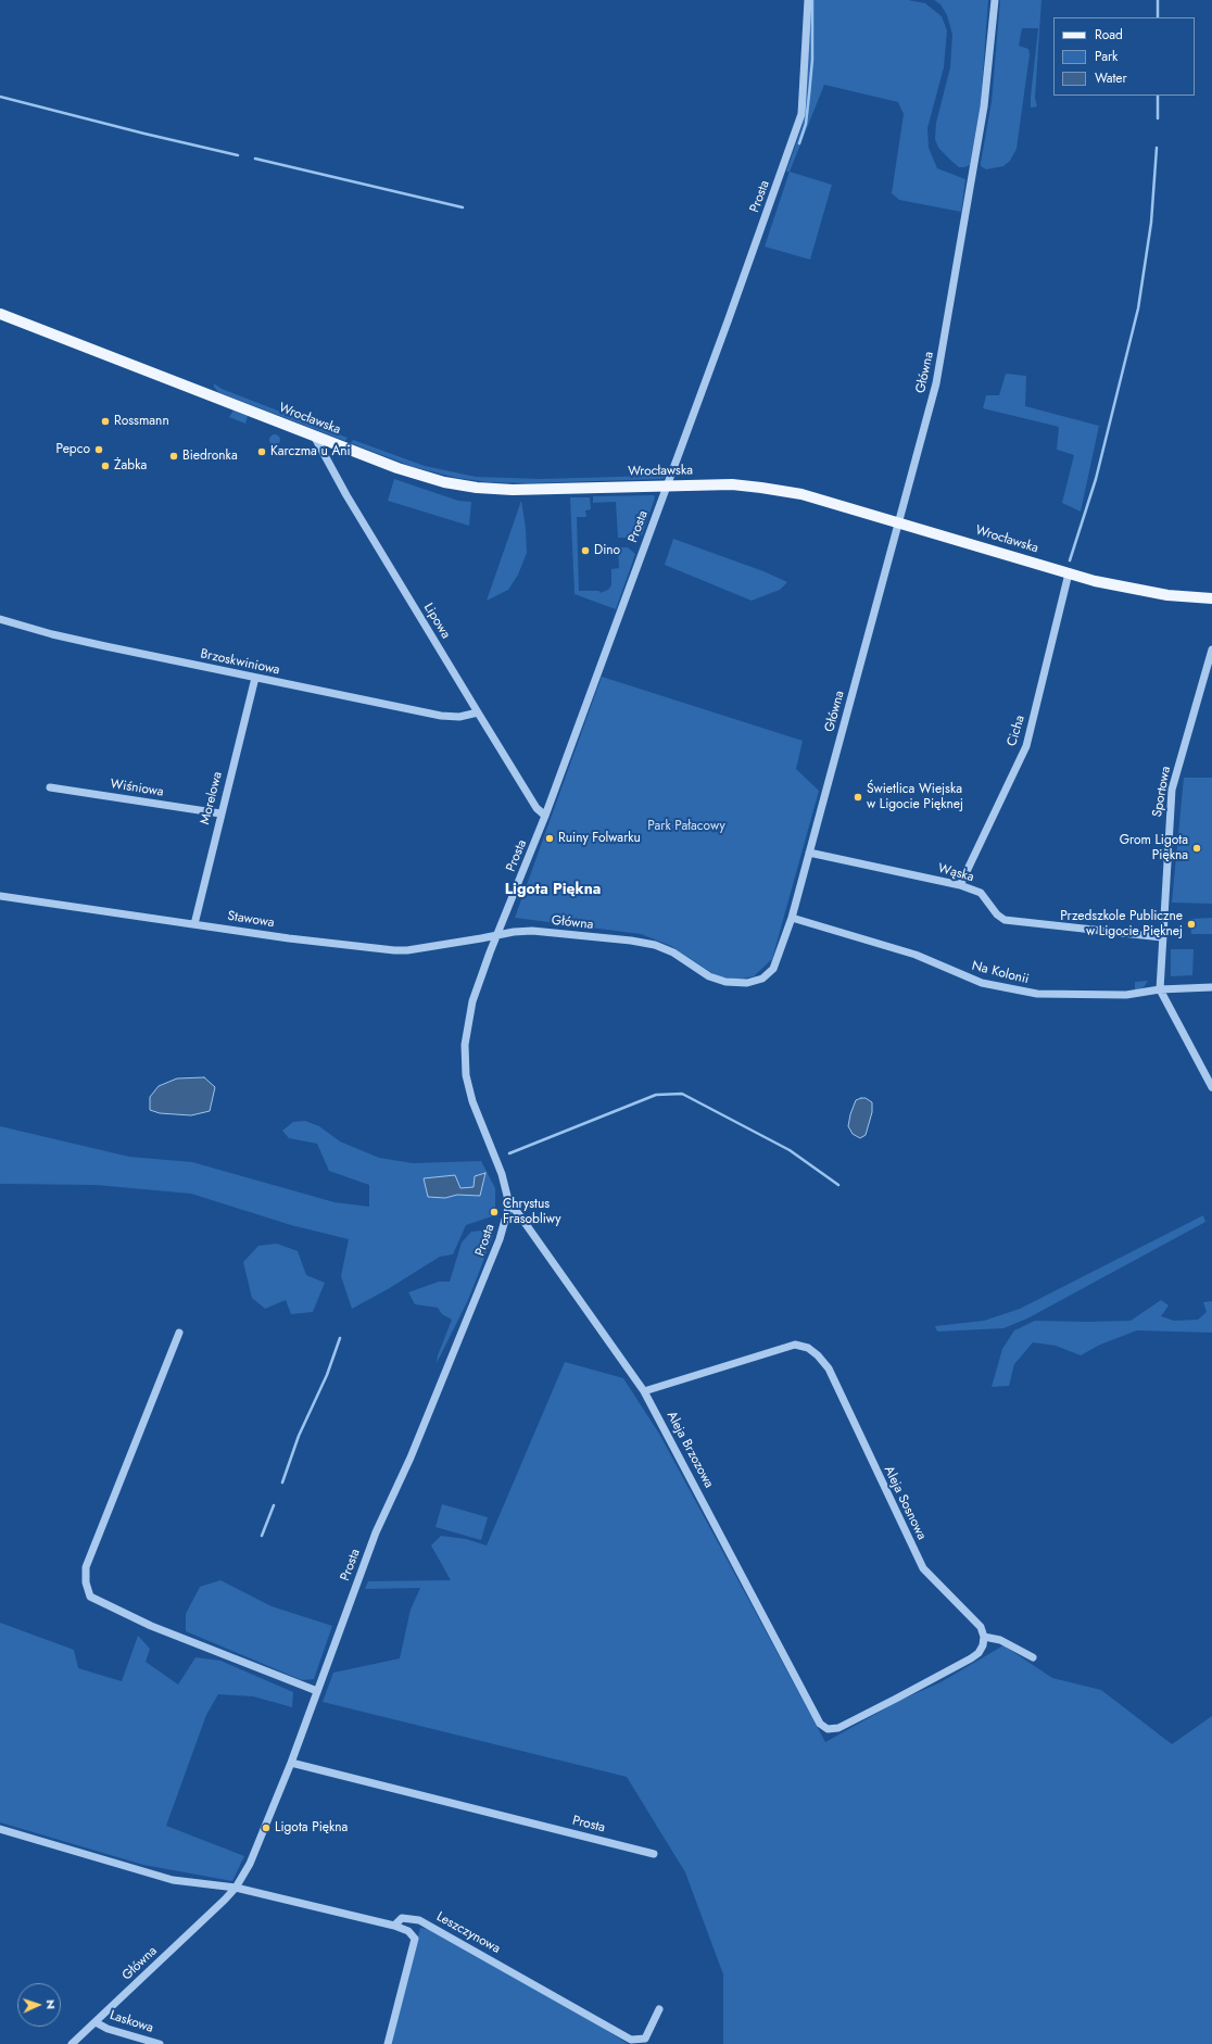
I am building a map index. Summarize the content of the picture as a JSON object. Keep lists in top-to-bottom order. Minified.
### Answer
{"streets":{"main road":["Wrocławska"],"street":["Prosta","Główna","Lipowa","Brzoskwiniowa","Cicha","Wiśniowa","Sportowa","Morelowa","Wąska","Stawowa","Na Kolonii","Aleja Brzozowa","Aleja Sosnowa","Leszczynowa","Laskowa"]},"crossings":[["Prosta","Główna"],["Prosta","Wrocławska"],["Prosta","Lipowa"],["Prosta","Stawowa"],["Prosta","Aleja Brzozowa"],["Główna","Wrocławska"],["Główna","Wąska"],["Główna","Stawowa"],["Główna","Na Kolonii"],["Główna","Laskowa"],["Wrocławska","Lipowa"],["Wrocławska","Cicha"],["Lipowa","Brzoskwiniowa"],["Brzoskwiniowa","Morelowa"],["Cicha","Wąska"],["Wiśniowa","Morelowa"],["Sportowa","Wąska"],["Sportowa","Na Kolonii"],["Morelowa","Stawowa"],["Aleja Brzozowa","Aleja Sosnowa"]],"districts":["Ligota Piękna"],"parks":["Park Pałacowy"],"places":["Rossmann","Pepco","Karczma u Ani","Biedronka","Żabka","Dino","Świetlica Wiejska w Ligocie Pięknej","Ruiny Folwarku","Grom Ligota Piękna","Przedszkole Publiczne w Ligocie Pięknej","Chrystus Frasobliwy","Ligota Piękna"],"legend":["Road","Park","Water"],"north":"right"}
